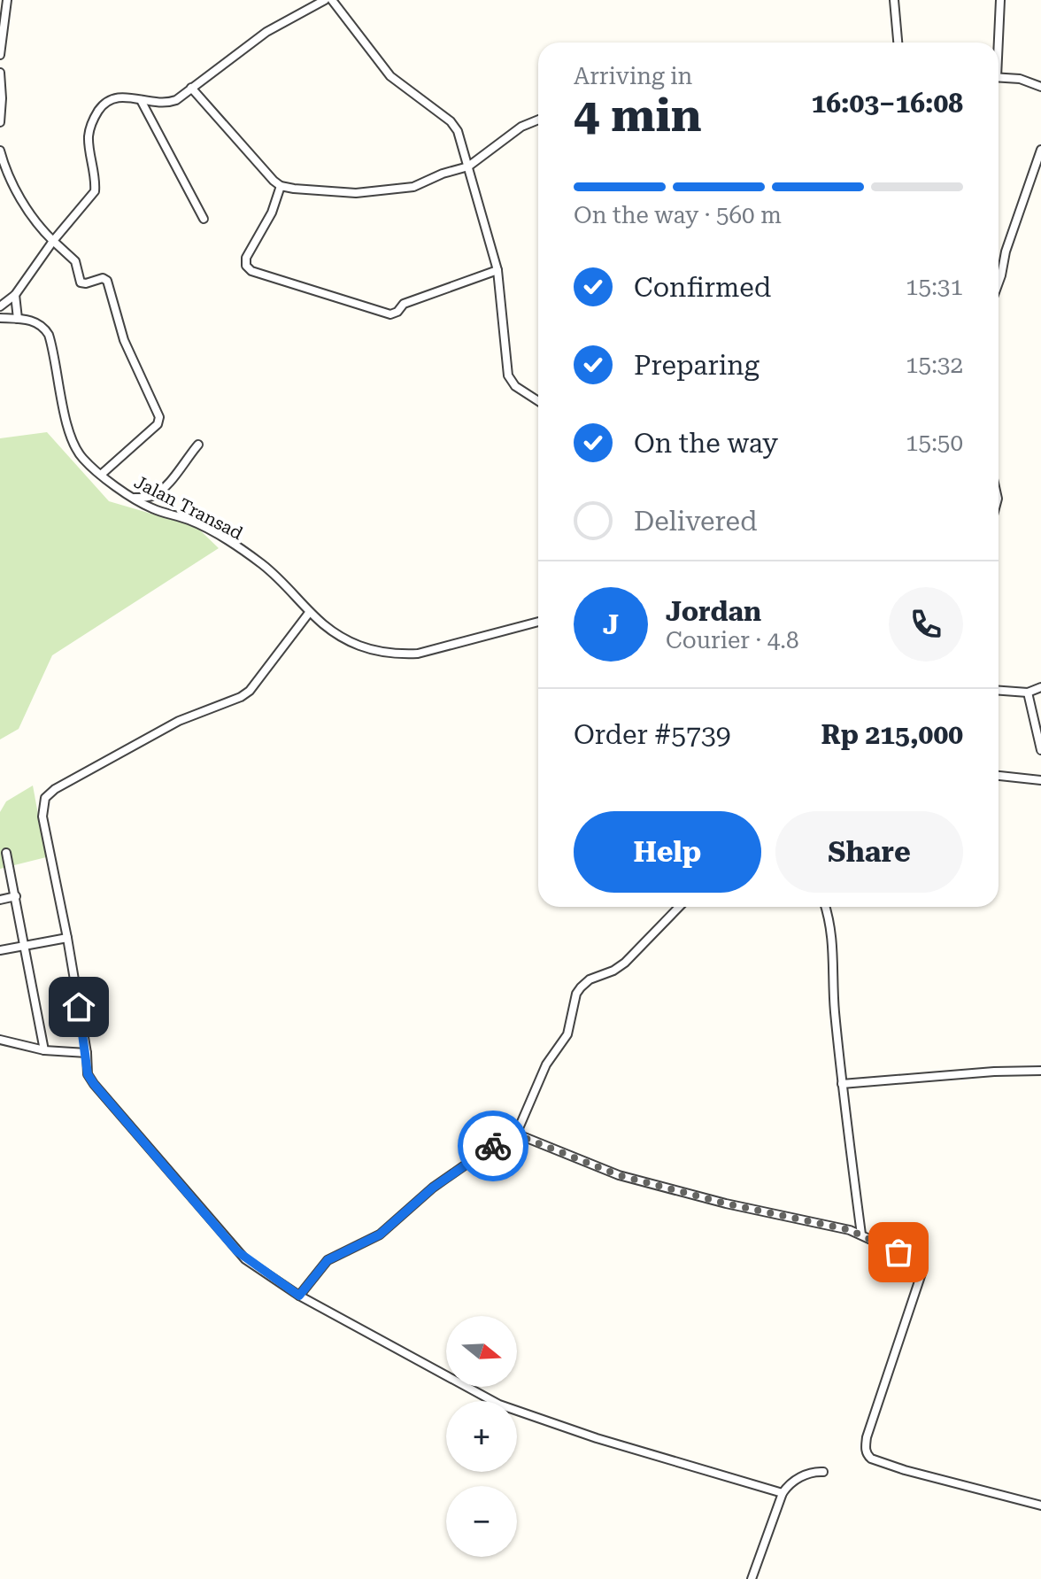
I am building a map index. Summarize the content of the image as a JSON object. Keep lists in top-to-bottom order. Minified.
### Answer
{"streets":{"street":["Jalan Transad"]},"north":"right","page":{"heading":["4 min","Arriving in","16:03–16:08"],"panel":["Jordan","Courier · 4.8","Order #5739","Rp 215,000"],"bar":"On the way · 560 m","list":[["Confirmed","15:31"],["Preparing","15:32"],["On the way","15:50"],"Delivered"],"round":"J","buttons":["Help","Share"],"map_buttons":["+","−"]}}
